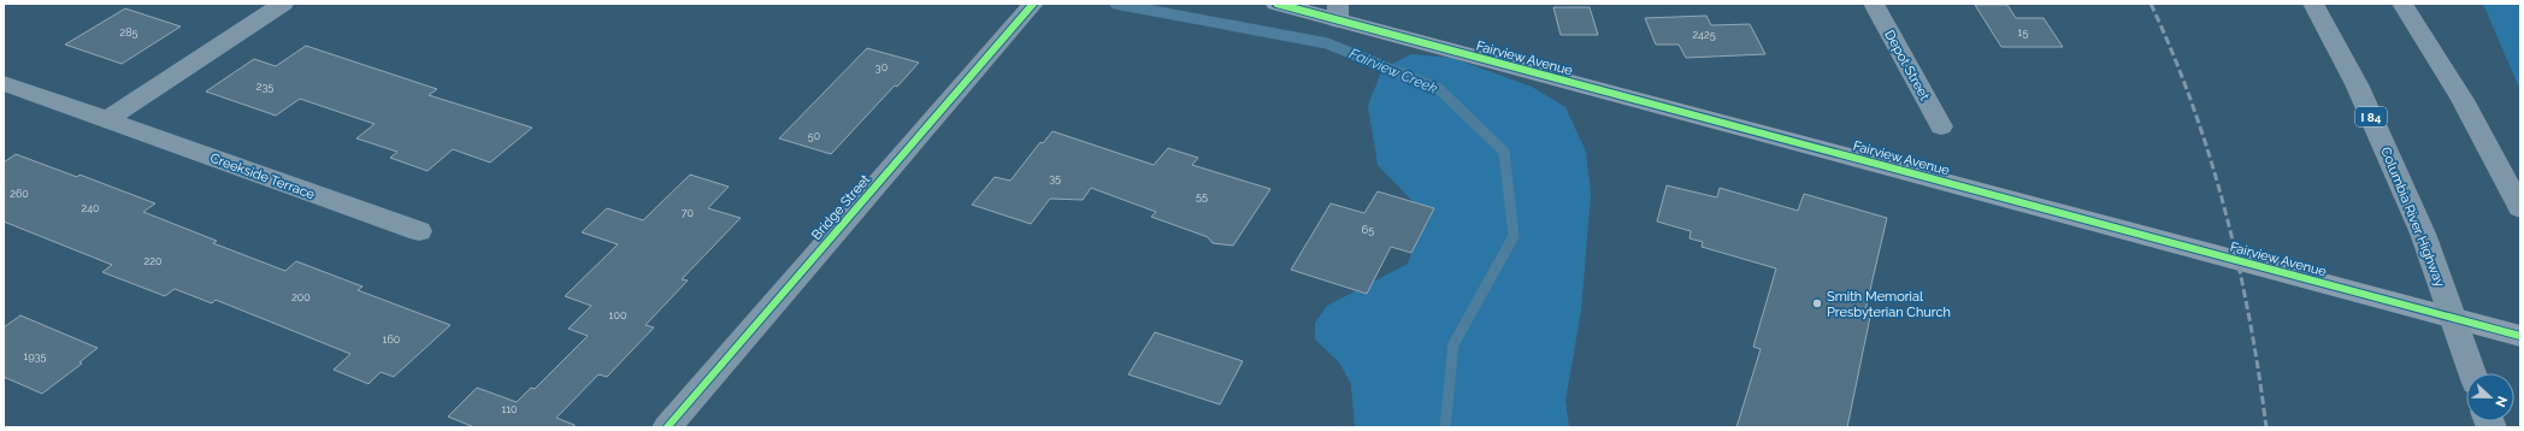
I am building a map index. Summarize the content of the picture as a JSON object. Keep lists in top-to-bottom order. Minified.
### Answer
{"streets":{"highway":["I 84","Columbia River Highway"],"main road":["Fairview Avenue"],"street":["Depot Street","Creekside Terrace","Bridge Street"]},"water":["Fairview Creek"],"places":["Smith Memorial Presbyterian Church"],"house_numbers":["285","15","2425","30","235","50","35","260","55","240","70","65","220","200","100","160","1935","110"],"north":"right"}
